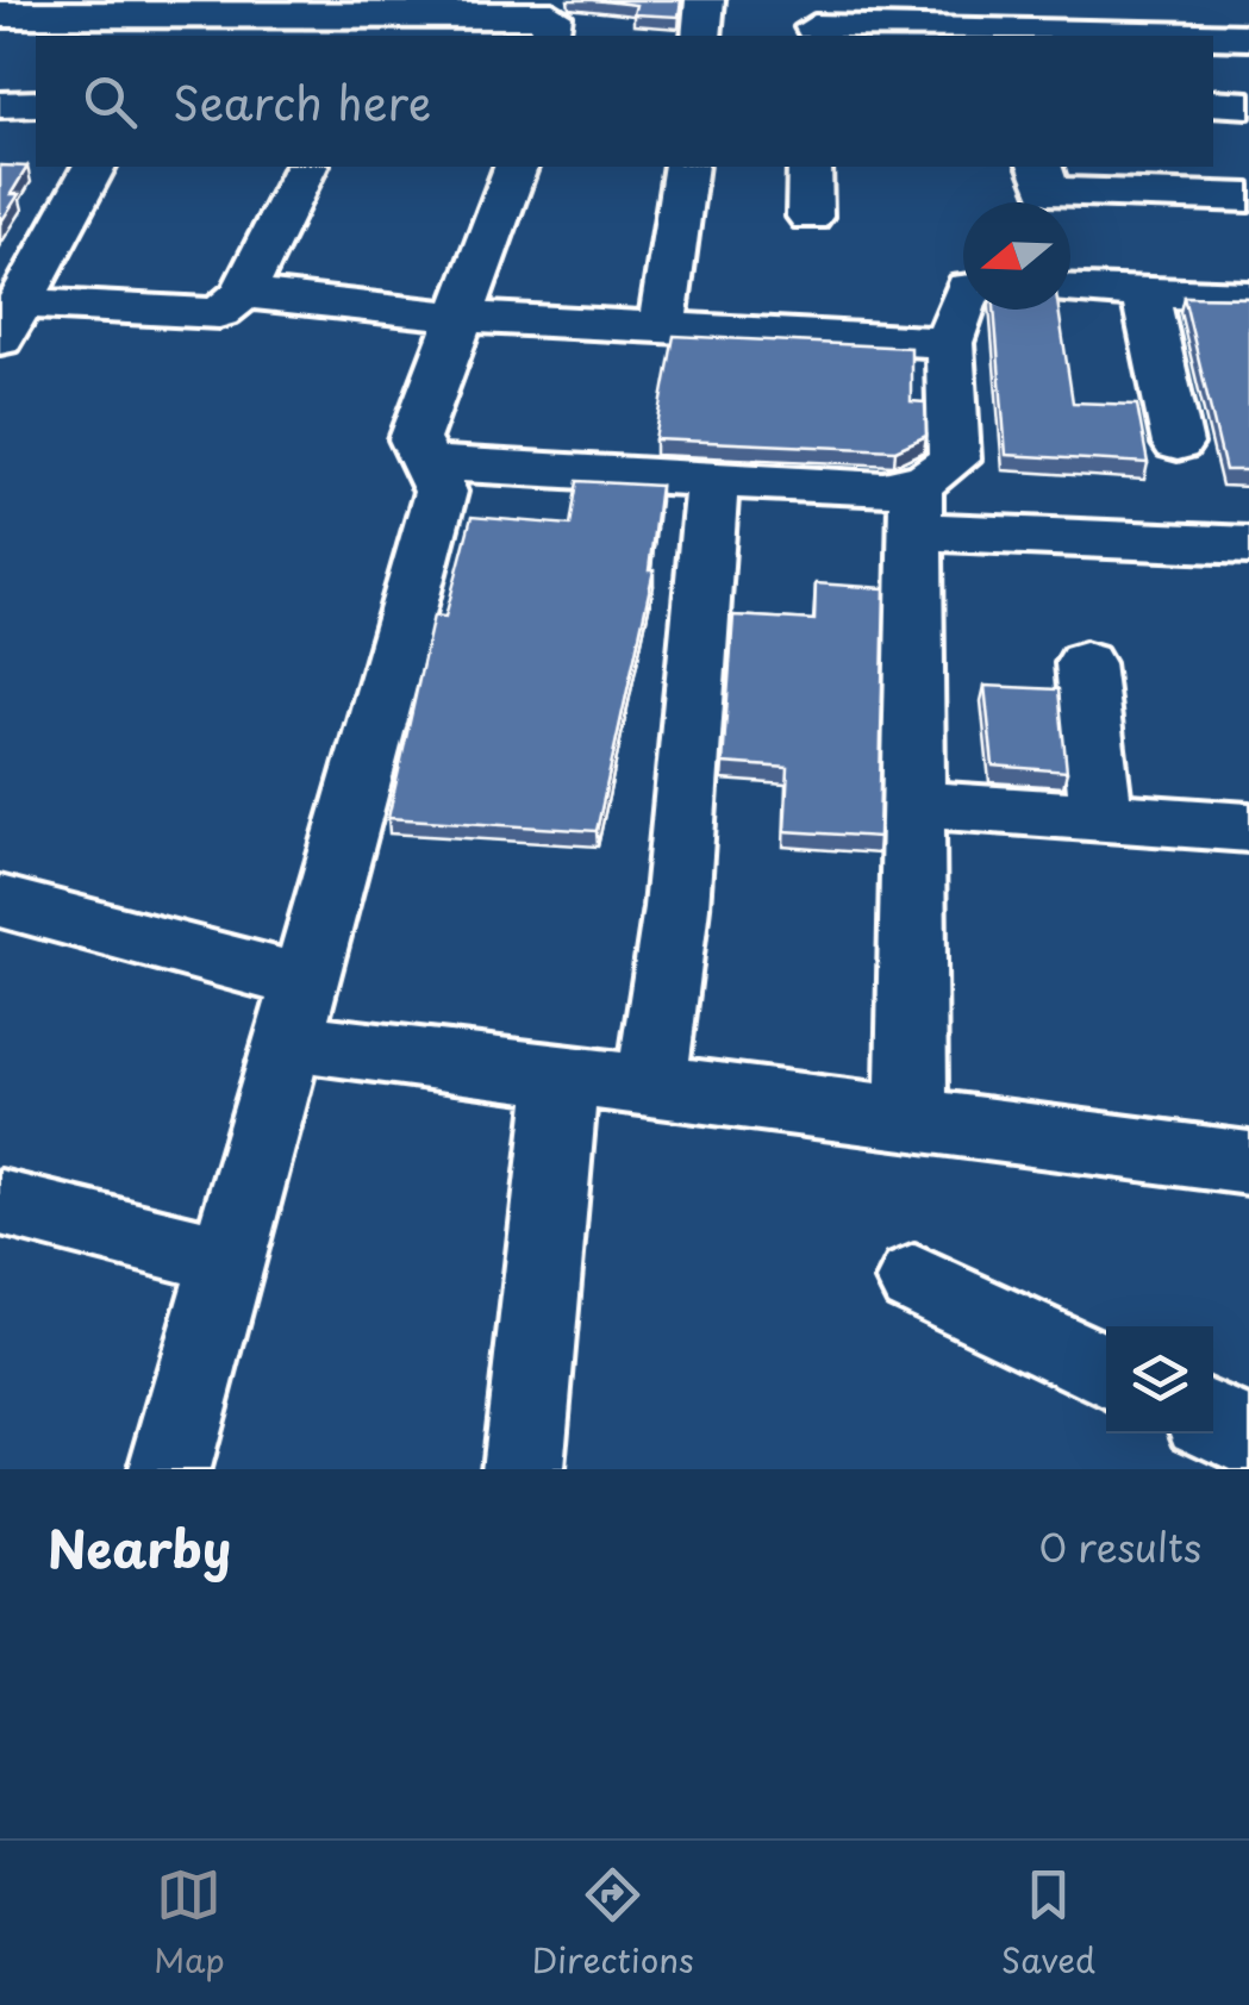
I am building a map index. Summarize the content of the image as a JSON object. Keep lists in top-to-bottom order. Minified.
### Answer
{"north":"left","page":{"search":"Search here","heading":["Nearby","0 results"],"nav":["Map","Directions","Saved"]}}
